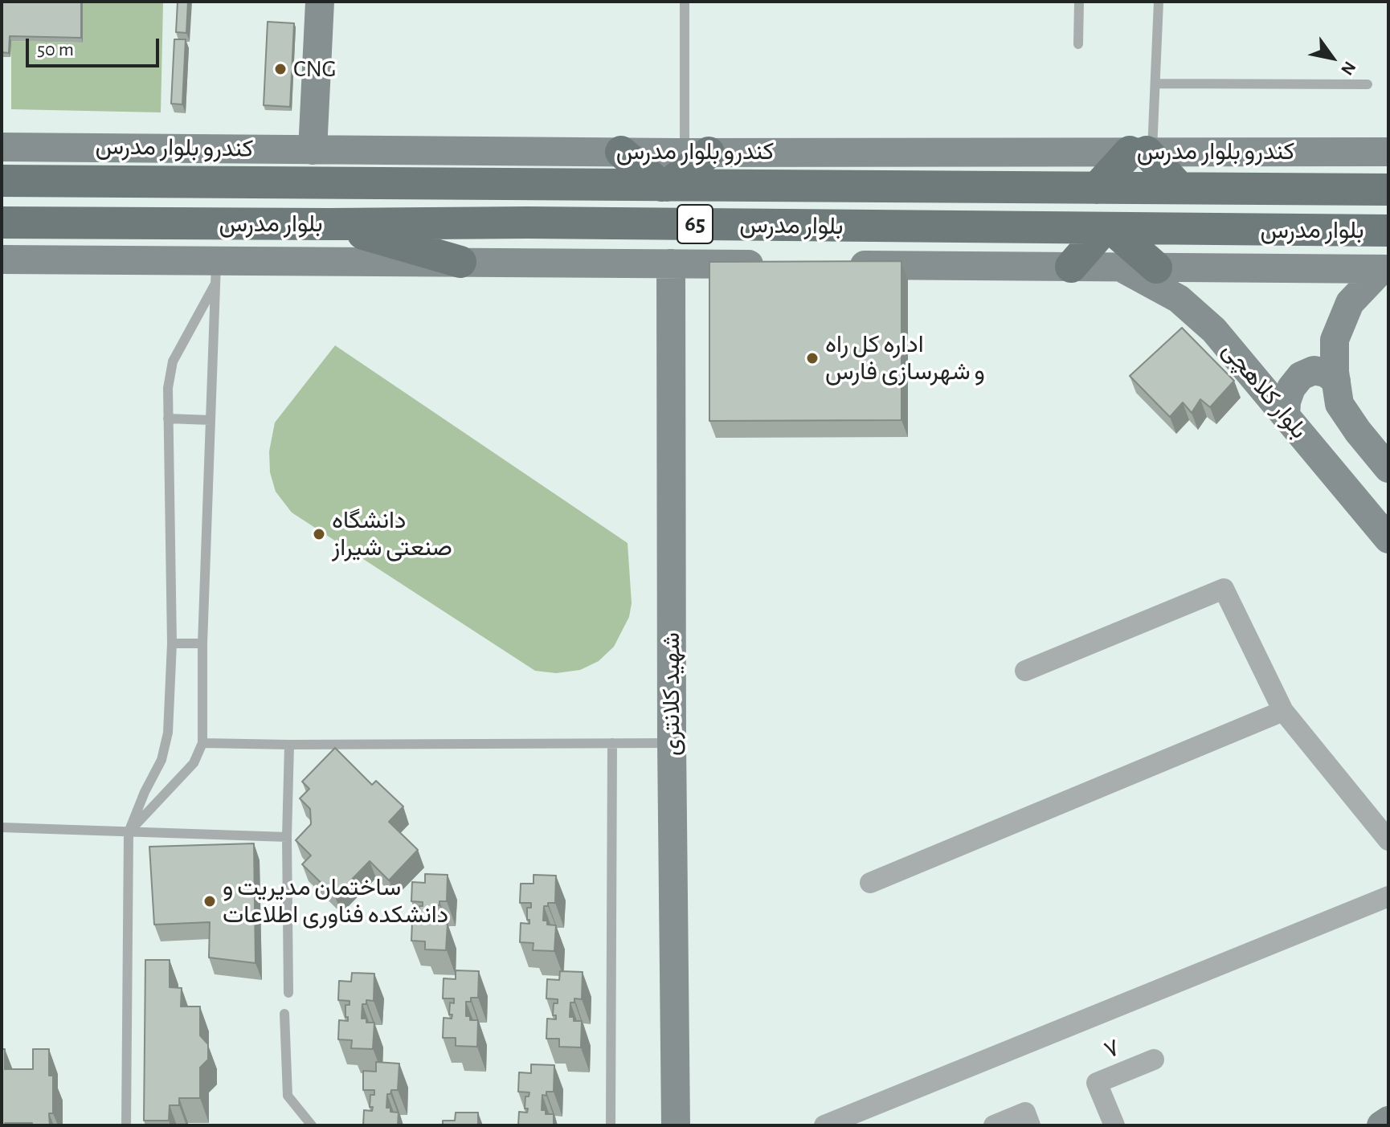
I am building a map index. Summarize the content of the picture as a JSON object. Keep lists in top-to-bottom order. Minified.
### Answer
{"streets":{"main road":["کندرو بلوار مدرس","بلوار مدرس","65","بلوار کلاهچی","شهید کلانتری"],"street":["۷"]},"places":["CNG","اداره کل راه و شهرسازی فارس","دانشگاه صنعتی شیراز","ساختمان مدیریت و دانشکده فناوری اطلاعات"],"scale_bar":"50 m","north":"bottom right"}
